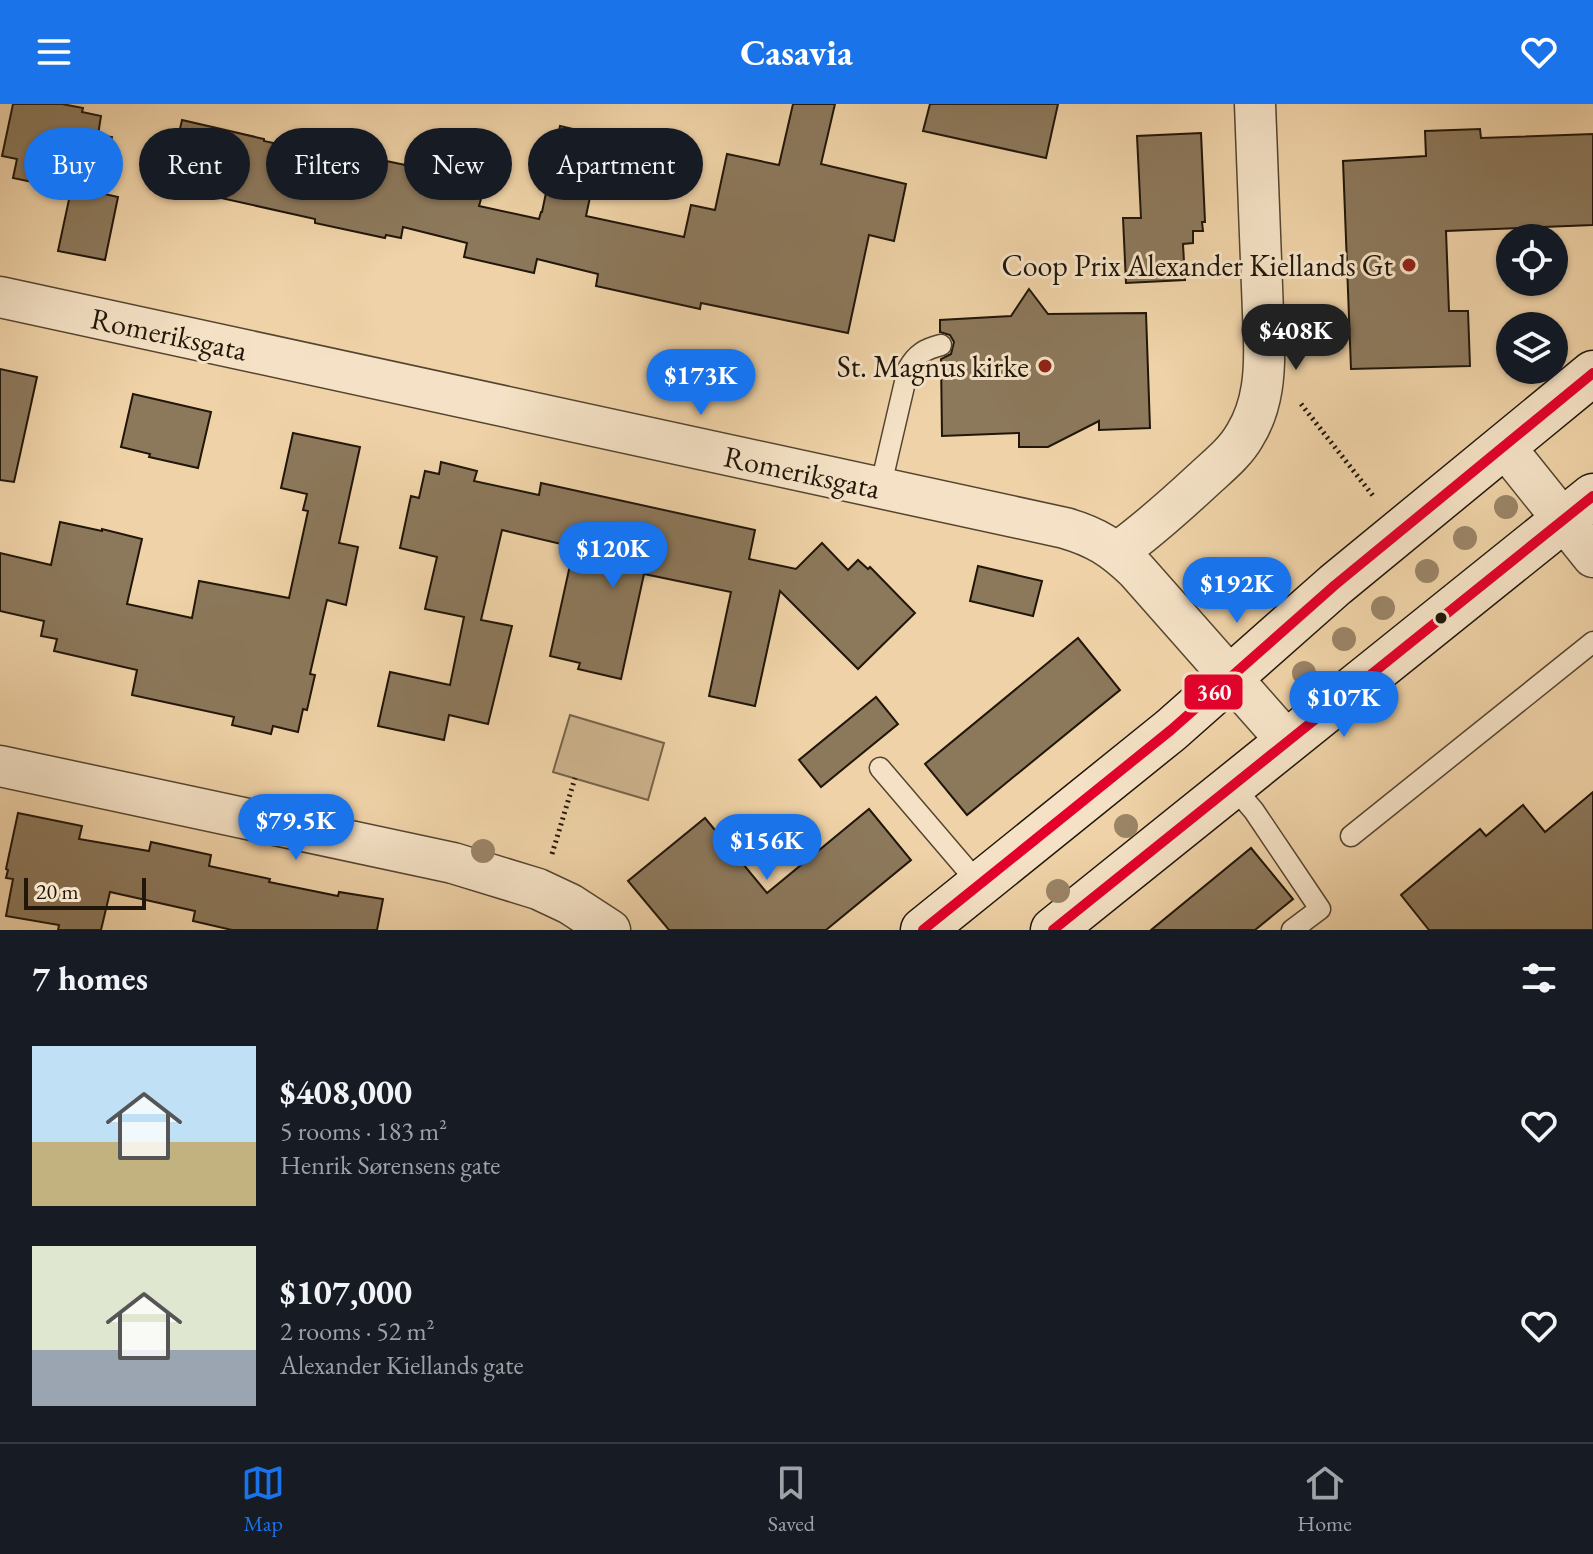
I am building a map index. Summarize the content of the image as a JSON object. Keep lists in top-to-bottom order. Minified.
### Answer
{"streets":{"street":["Romeriksgata"]},"places":["Coop Prix Alexander Kiellands Gt","St. Magnus kirke"],"lines":["transit line 360"],"scale_bar":"20 m","page":{"header":"Casavia","chip":["Buy","Rent","Filters","New","Apartment"],"price":["$408K","$173K","$120K","$192K","$107K","$79.5K","$156K"],"scale":"20 m","heading":"7 homes","list":[{"name":"$408,000","note":"5 rooms · 183 m² · Henrik Sørensens gate"},{"name":"$107,000","note":"2 rooms · 52 m² · Alexander Kiellands gate"}],"tabs":["Map","Saved","Home"]}}
